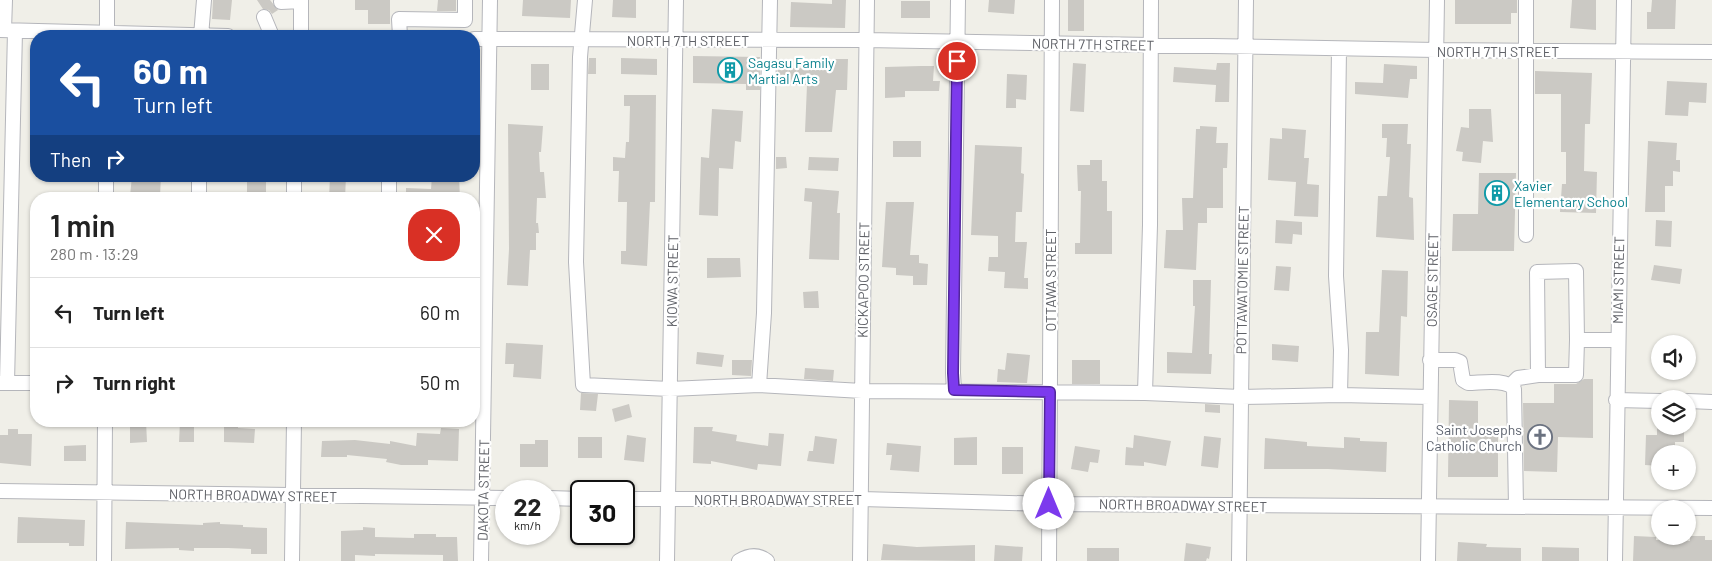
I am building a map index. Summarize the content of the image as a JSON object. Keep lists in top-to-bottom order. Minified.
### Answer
{"streets":{"street":["NORTH 7TH STREET","KICKAPOO STREET","OTTAWA STREET","POTTAWATOMIE STREET","OSAGE STREET","MIAMI STREET","KIOWA STREET","DAKOTA STREET","NORTH BROADWAY STREET"]},"crossings":[["NORTH 7TH STREET","KICKAPOO STREET"],["NORTH 7TH STREET","OTTAWA STREET"],["NORTH 7TH STREET","POTTAWATOMIE STREET"],["NORTH 7TH STREET","OSAGE STREET"],["NORTH 7TH STREET","MIAMI STREET"],["NORTH 7TH STREET","KIOWA STREET"],["NORTH 7TH STREET","DAKOTA STREET"],["KICKAPOO STREET","NORTH BROADWAY STREET"],["OTTAWA STREET","NORTH BROADWAY STREET"],["POTTAWATOMIE STREET","NORTH BROADWAY STREET"],["OSAGE STREET","NORTH BROADWAY STREET"],["MIAMI STREET","NORTH BROADWAY STREET"],["KIOWA STREET","NORTH BROADWAY STREET"],["DAKOTA STREET","NORTH BROADWAY STREET"]],"places":{"building":["Sagasu Family Martial Arts","Xavier Elementary School"],"church":["Saint Josephs Catholic Church"]},"page":{"turn":["60 m","Turn left"],"then":"Then","heading":["1 min","280 m · 13:29"],"list":[{"name":"Turn left","value":"60 m"},{"name":"Turn right","value":"50 m"}],"map_buttons":["+","−"],"speed":"22 km/h","limit":"30"}}
